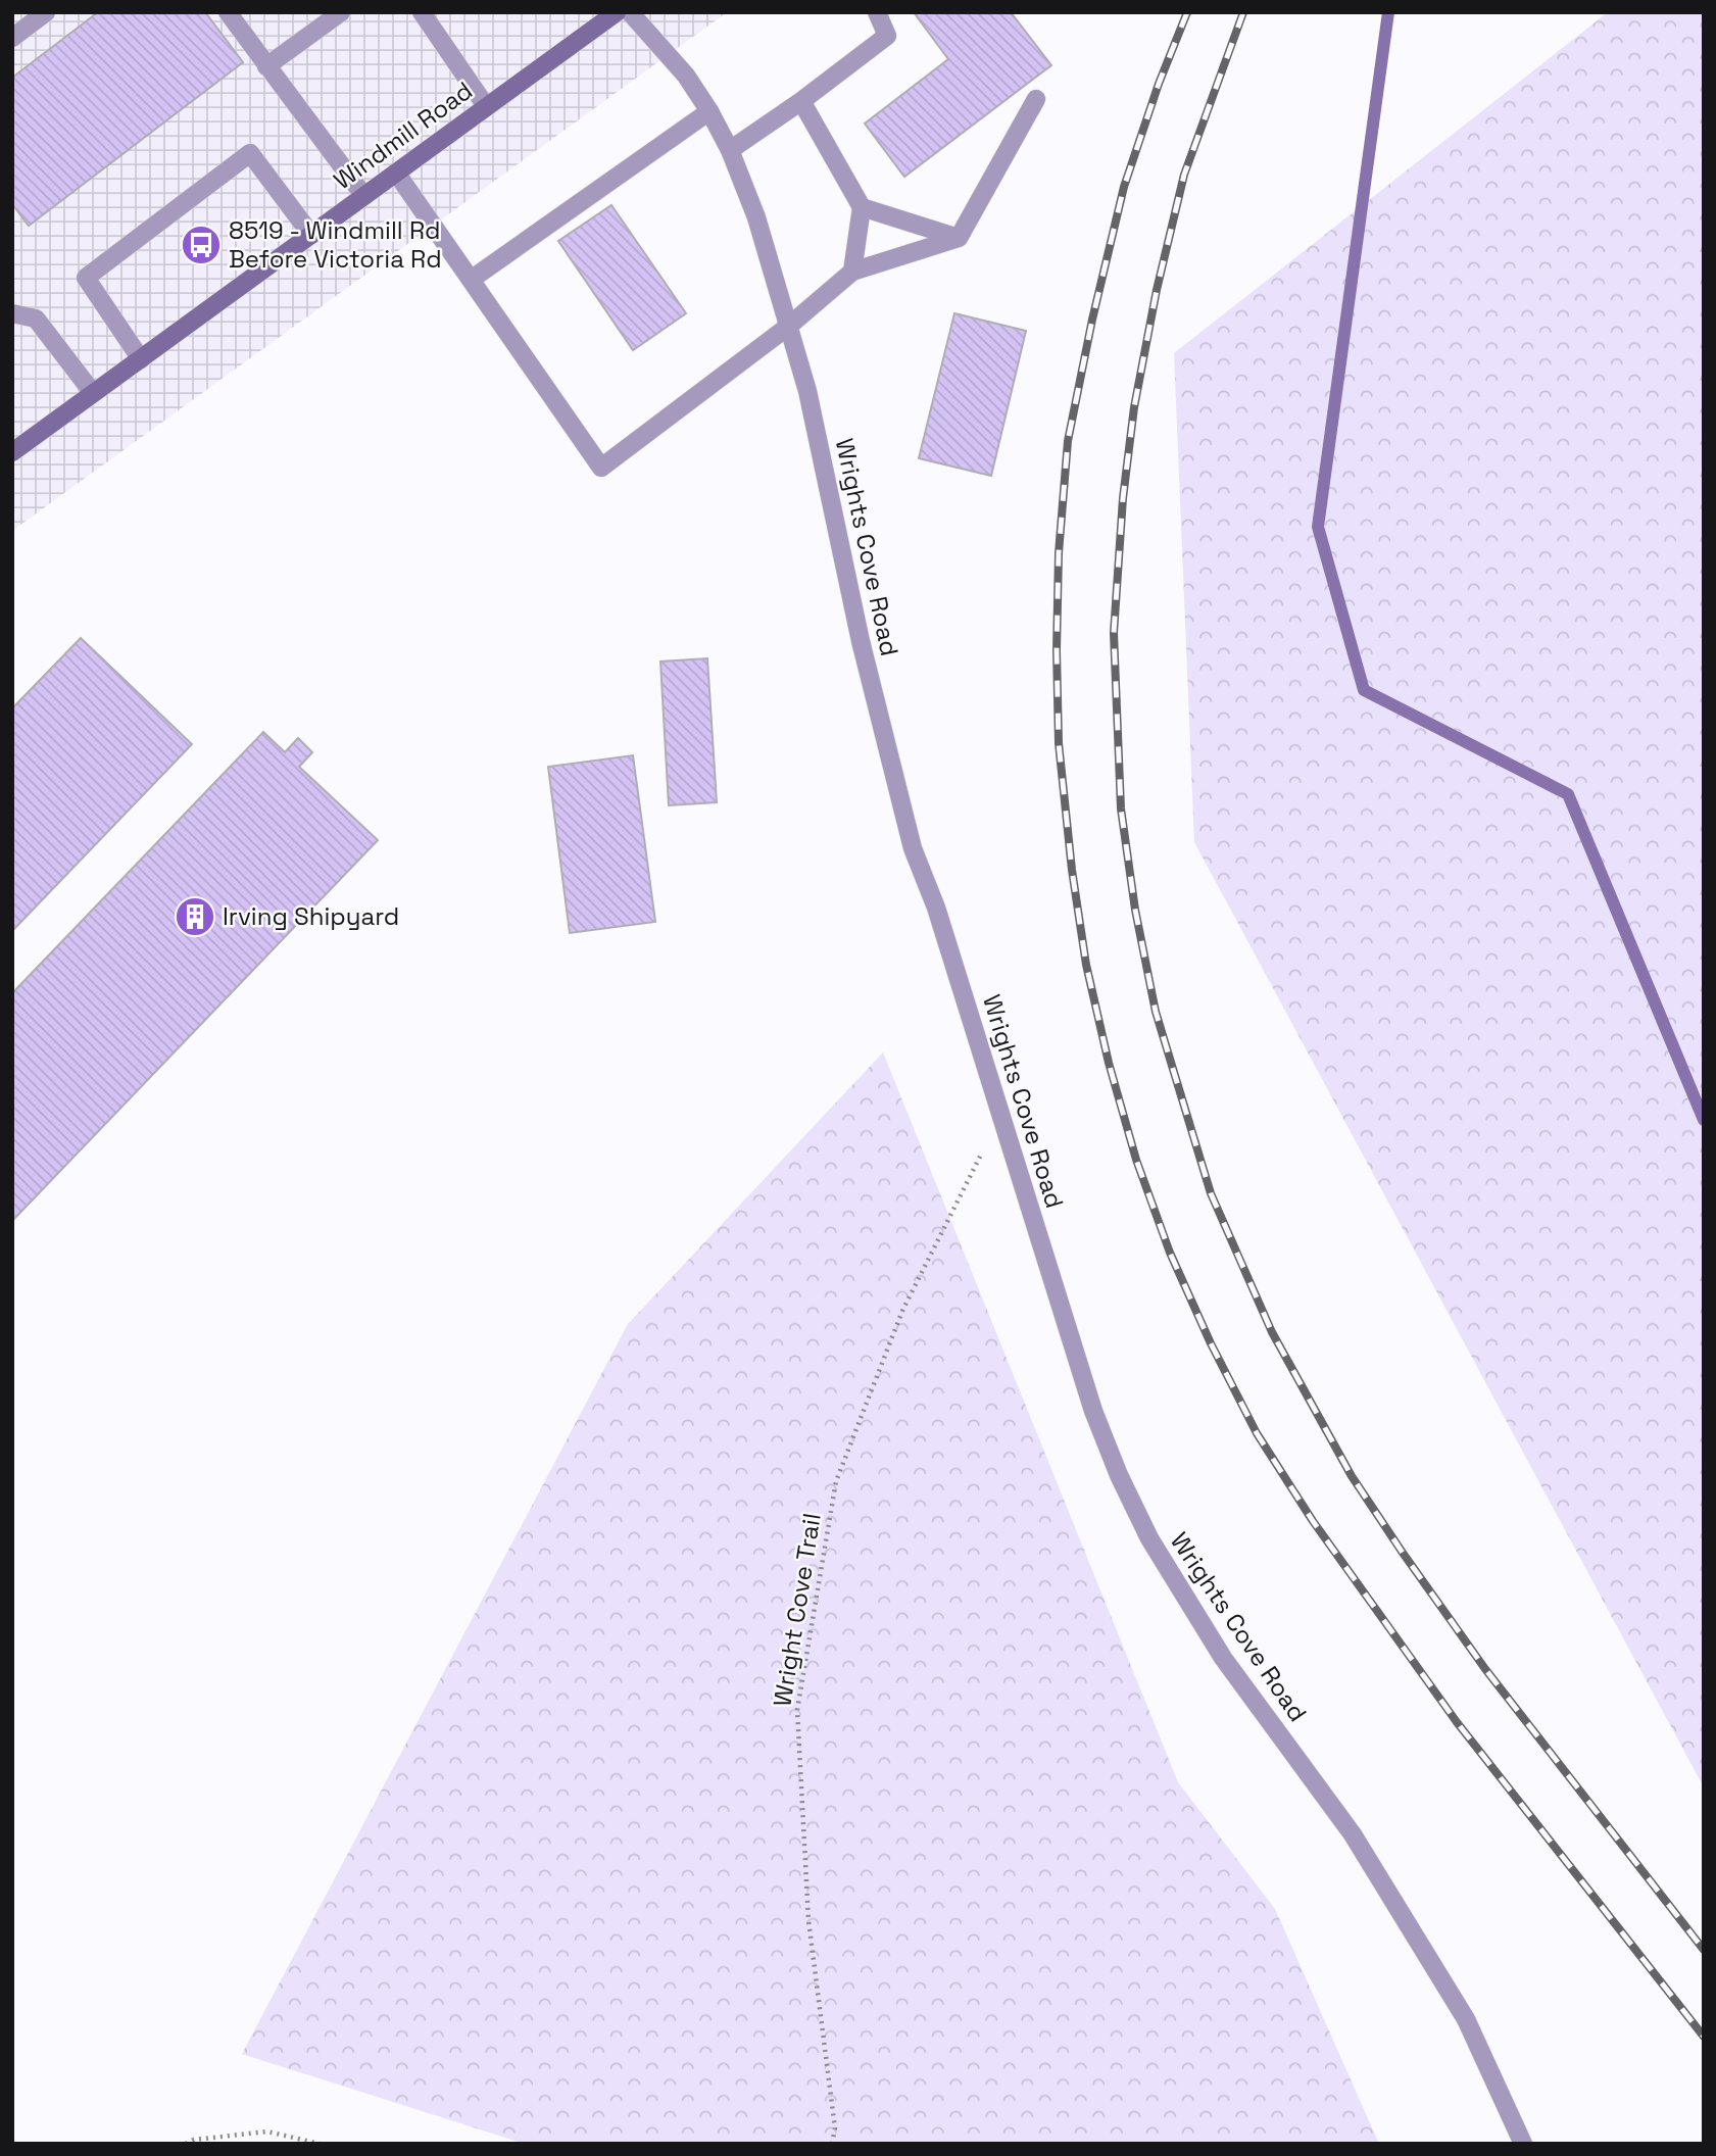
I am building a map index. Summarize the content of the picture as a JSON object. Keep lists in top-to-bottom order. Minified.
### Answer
{"streets":{"main road":["Windmill Road"],"street":["Wrights Cove Road"],"path":["Wright Cove Trail"]},"crossings":[["Wrights Cove Road","Wright Cove Trail"]],"places":{"bus stop":["8519 - Windmill Rd Before Victoria Rd"],"building":["Irving Shipyard"]}}
